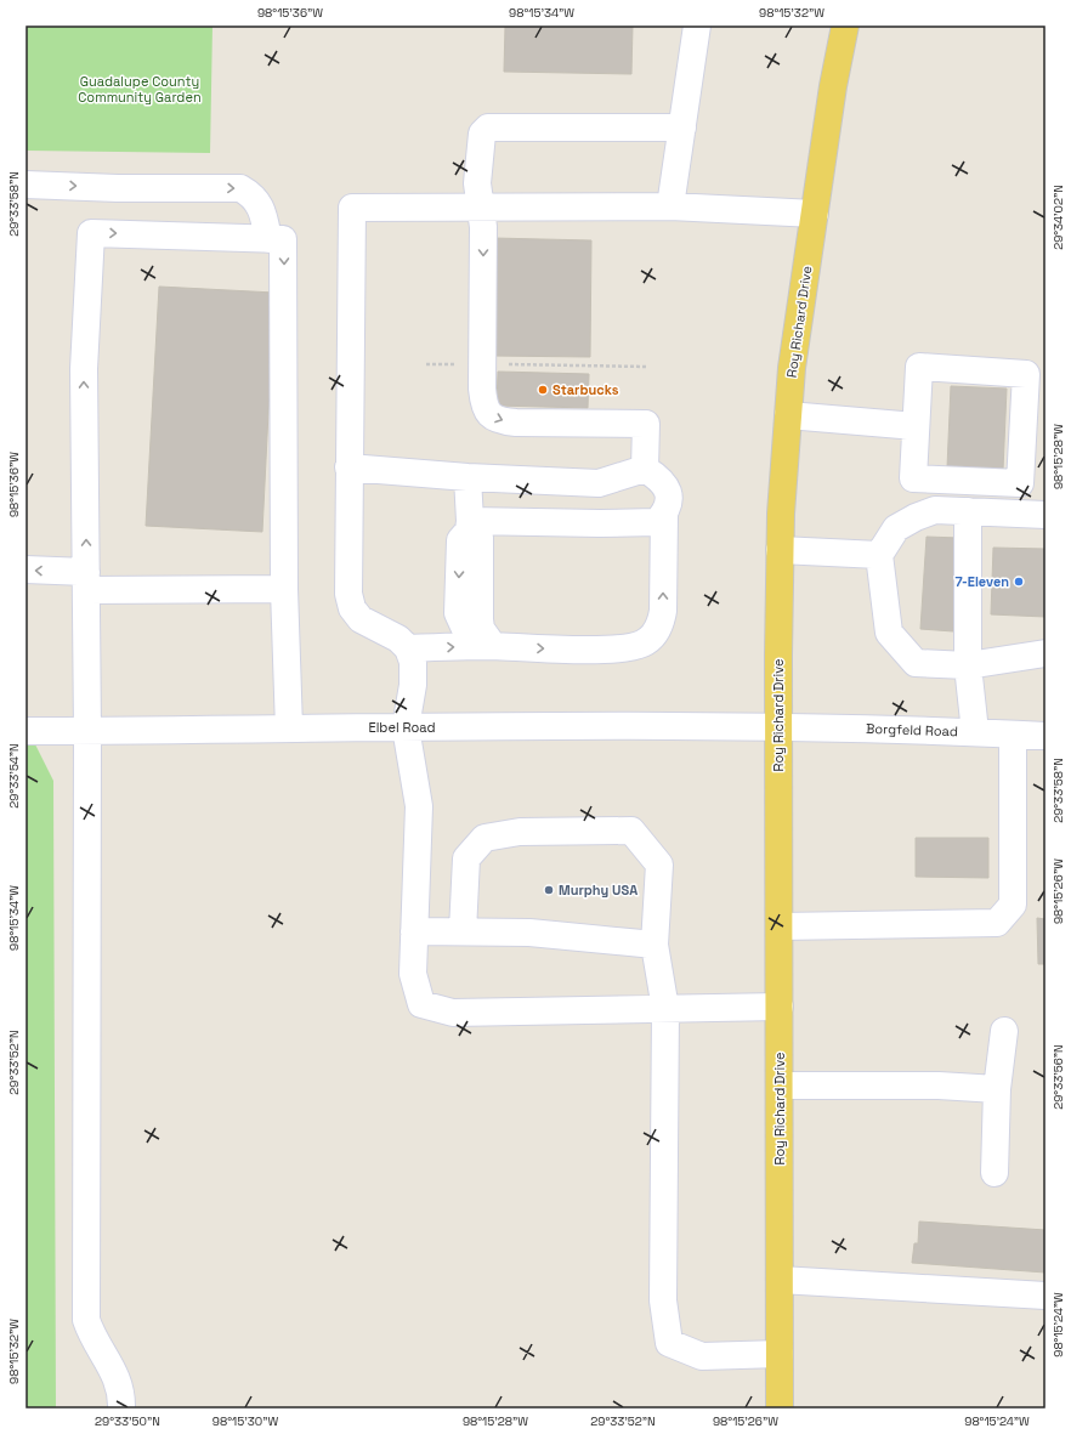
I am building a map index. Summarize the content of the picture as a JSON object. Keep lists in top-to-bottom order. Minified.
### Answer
{"streets":{"main road":["Roy Richard Drive"],"street":["Elbel Road","Borgfeld Road"]},"crossings":[["Roy Richard Drive","Elbel Road"],["Roy Richard Drive","Borgfeld Road"],["Elbel Road","Borgfeld Road"]],"parks":["Guadalupe County Community Garden"],"places":["Starbucks","7-Eleven","Murphy USA"],"coordinates":["98°15'36\"W","98°15'34\"W","98°15'32\"W","29°33'58\"N","29°34'02\"N","98°15'28\"W","29°33'54\"N","98°15'26\"W","29°33'52\"N","29°33'56\"N","98°15'24\"W","29°33'50\"N","98°15'30\"W"]}
